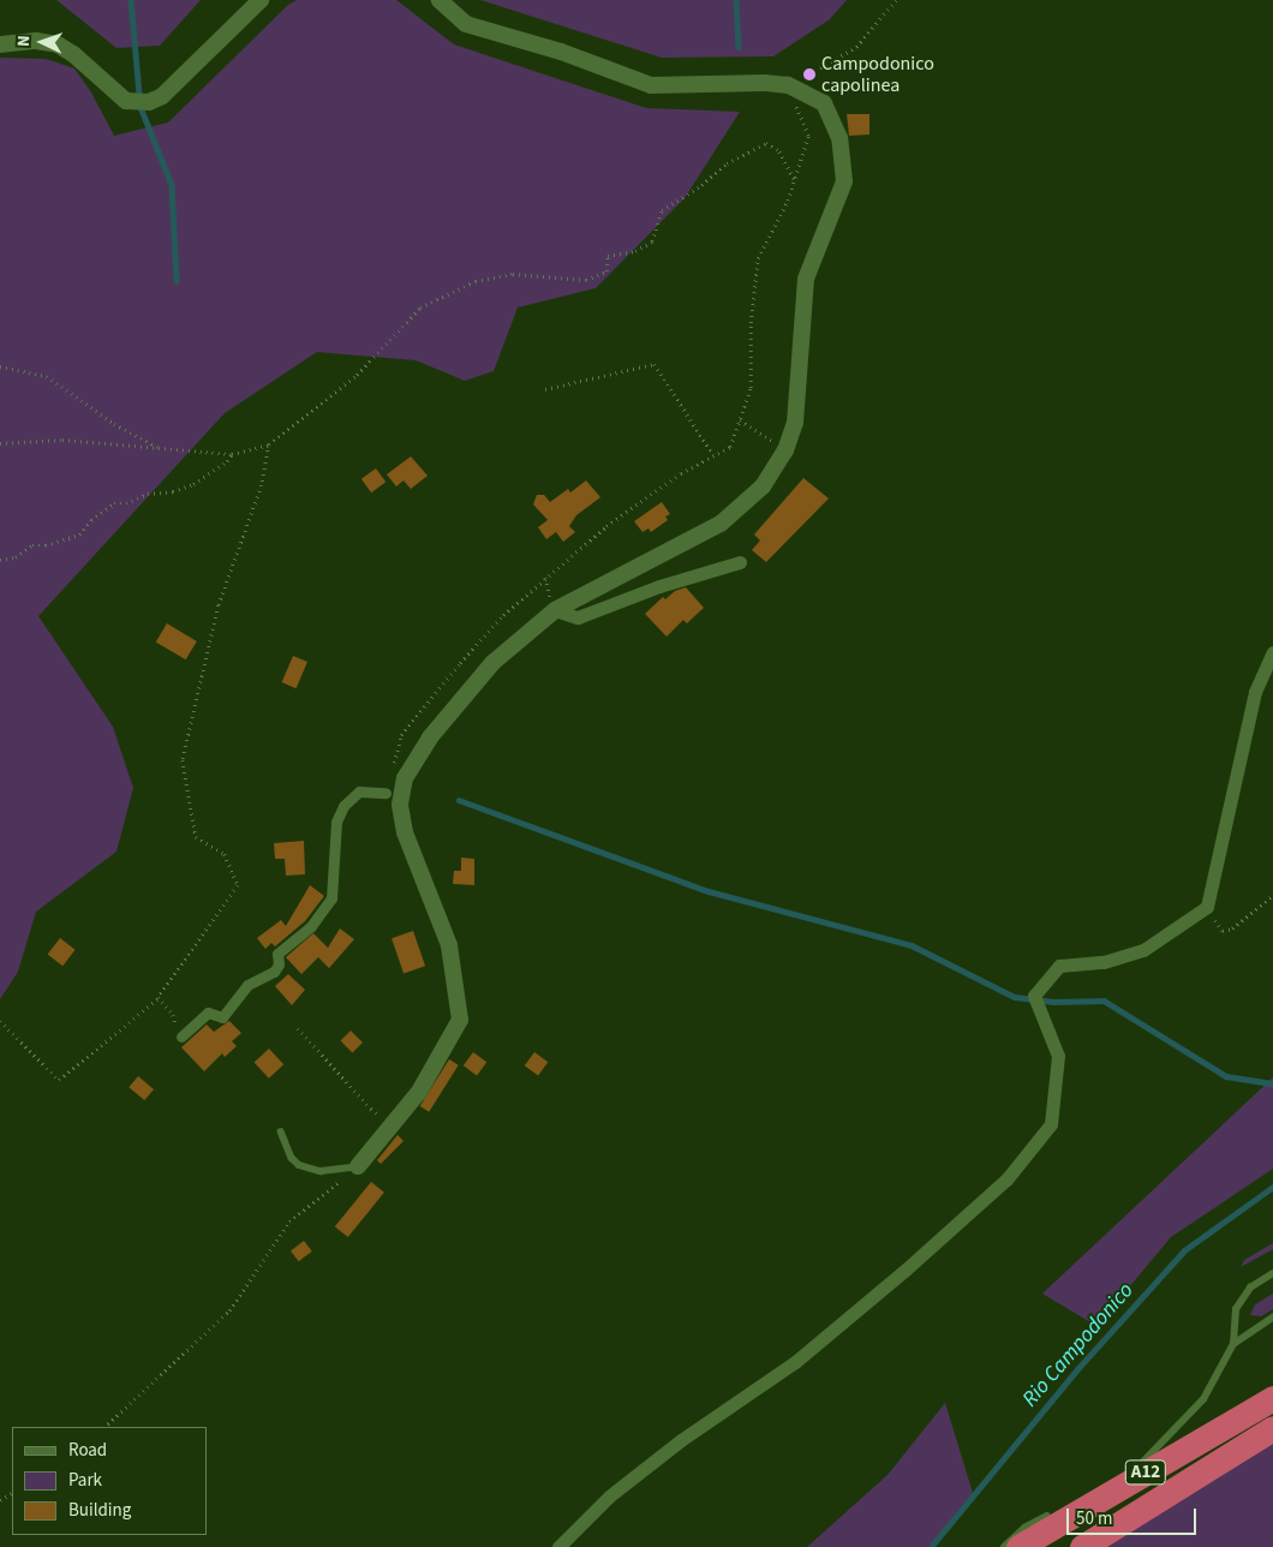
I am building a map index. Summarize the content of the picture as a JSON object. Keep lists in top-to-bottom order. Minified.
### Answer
{"streets":{"highway":["A12"]},"water":["Rio Campodonico"],"places":["Campodonico capolinea"],"legend":["Road","Park","Building"],"scale_bar":"50 m","north":"left"}
